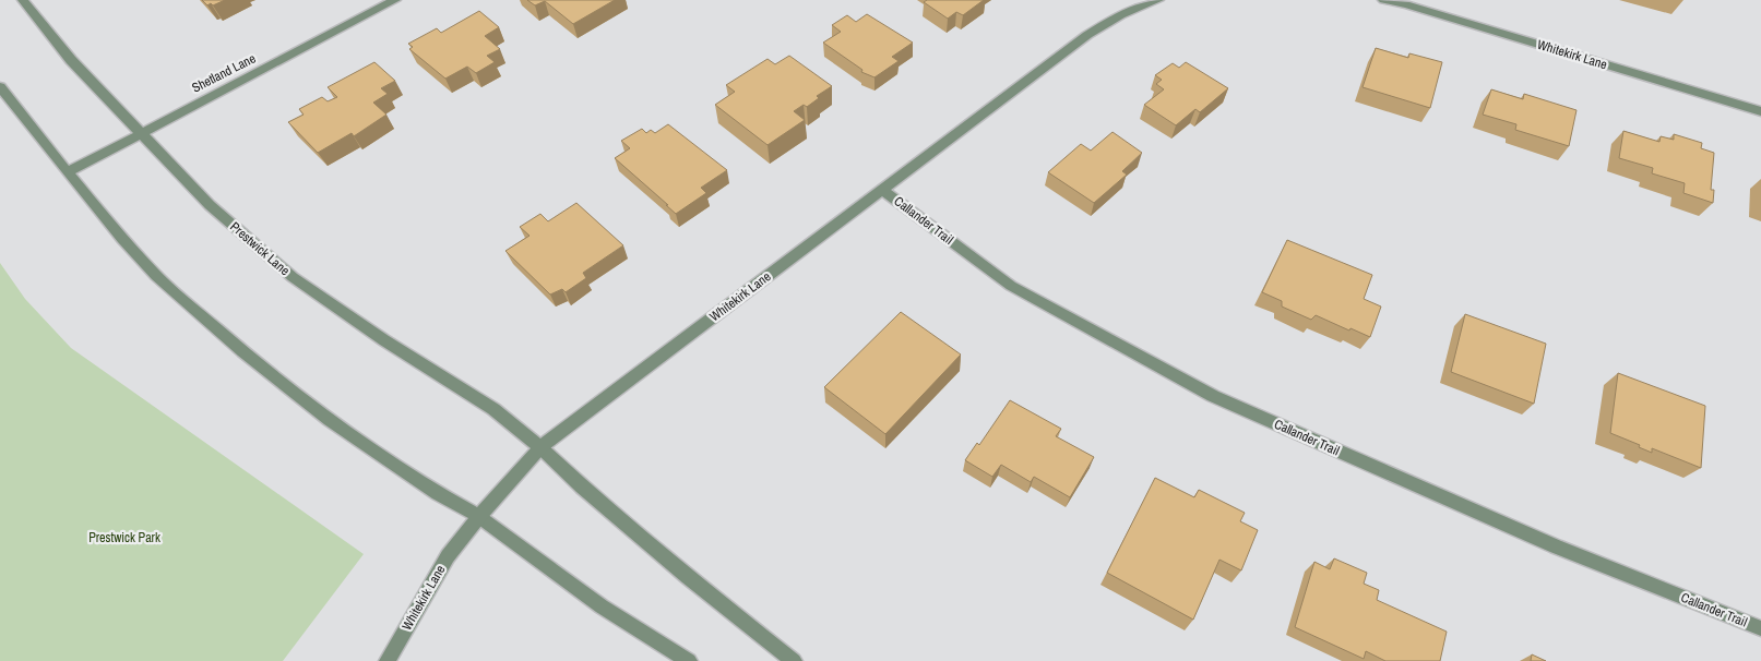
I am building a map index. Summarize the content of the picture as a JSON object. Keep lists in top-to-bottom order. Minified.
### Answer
{"streets":{"street":["Whitekirk Lane","Shetland Lane","Callander Trail","Prestwick Lane"]},"crossings":[["Whitekirk Lane","Callander Trail"],["Whitekirk Lane","Prestwick Lane"],["Shetland Lane","Prestwick Lane"]],"parks":["Prestwick Park"]}
